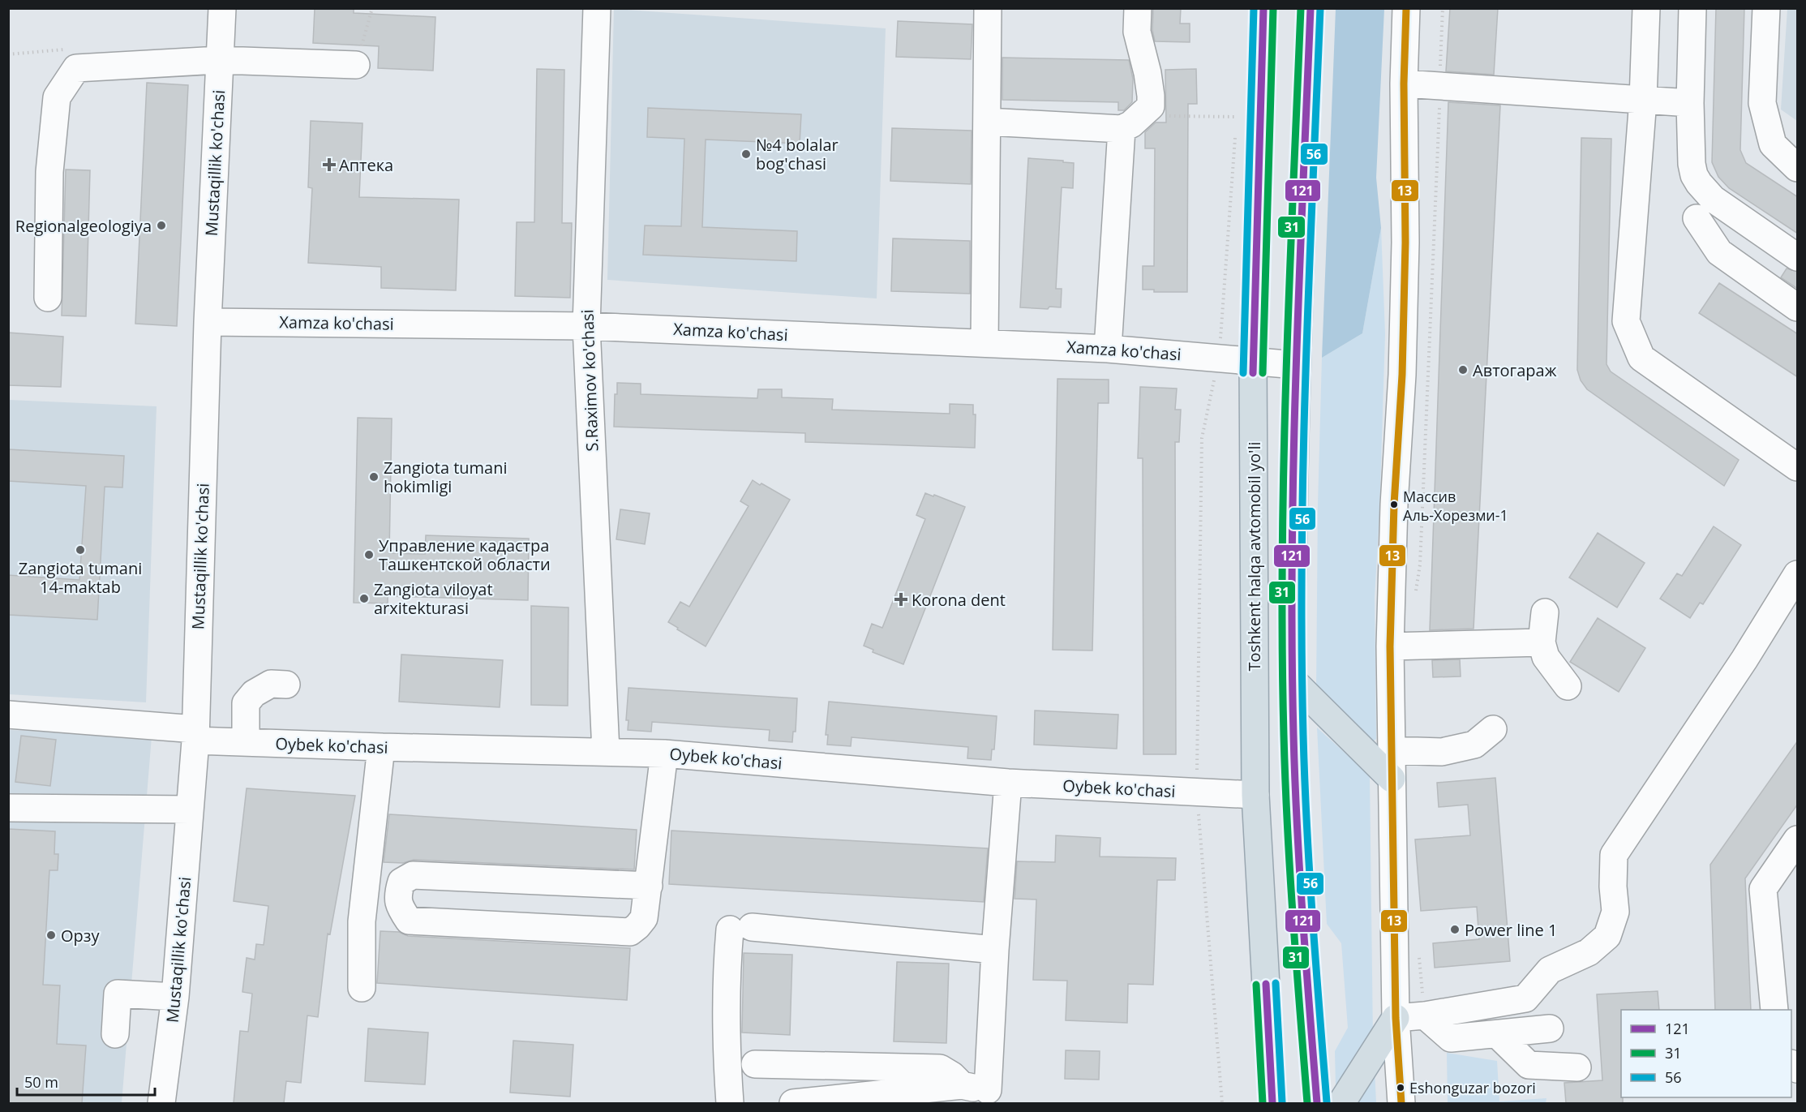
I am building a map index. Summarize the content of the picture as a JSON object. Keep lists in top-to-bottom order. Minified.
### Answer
{"streets":{"highway":["Toshkent halqa avtomobil yo'li"],"street":["Mustaqillik ko'chasi","Xamza ko'chasi","S.Raximov ko'chasi","Oybek ko'chasi"]},"crossings":[["Mustaqillik ko'chasi","Xamza ko'chasi"],["Mustaqillik ko'chasi","Oybek ko'chasi"],["Xamza ko'chasi","S.Raximov ko'chasi"],["Xamza ko'chasi","Toshkent halqa avtomobil yo'li"],["S.Raximov ko'chasi","Oybek ko'chasi"],["Toshkent halqa avtomobil yo'li","Oybek ko'chasi"]],"places":{"other":["№4 bolalar bog'chasi","Regionalgeologiya","Автогараж","Zangiota tumani hokimligi","Массив Аль-Хорезми-1","Zangiota tumani 14-maktab","Управление кадастра Ташкентской области","Zangiota viloyat arxitekturasi","Power line 1","Орзу","Eshonguzar bozori"],"health":["Аптека","Korona dent"]},"lines":["transit line 121","transit line 31","transit line 56","transit line 13"],"legend":["121","31","56"],"scale_bar":"50 m"}
